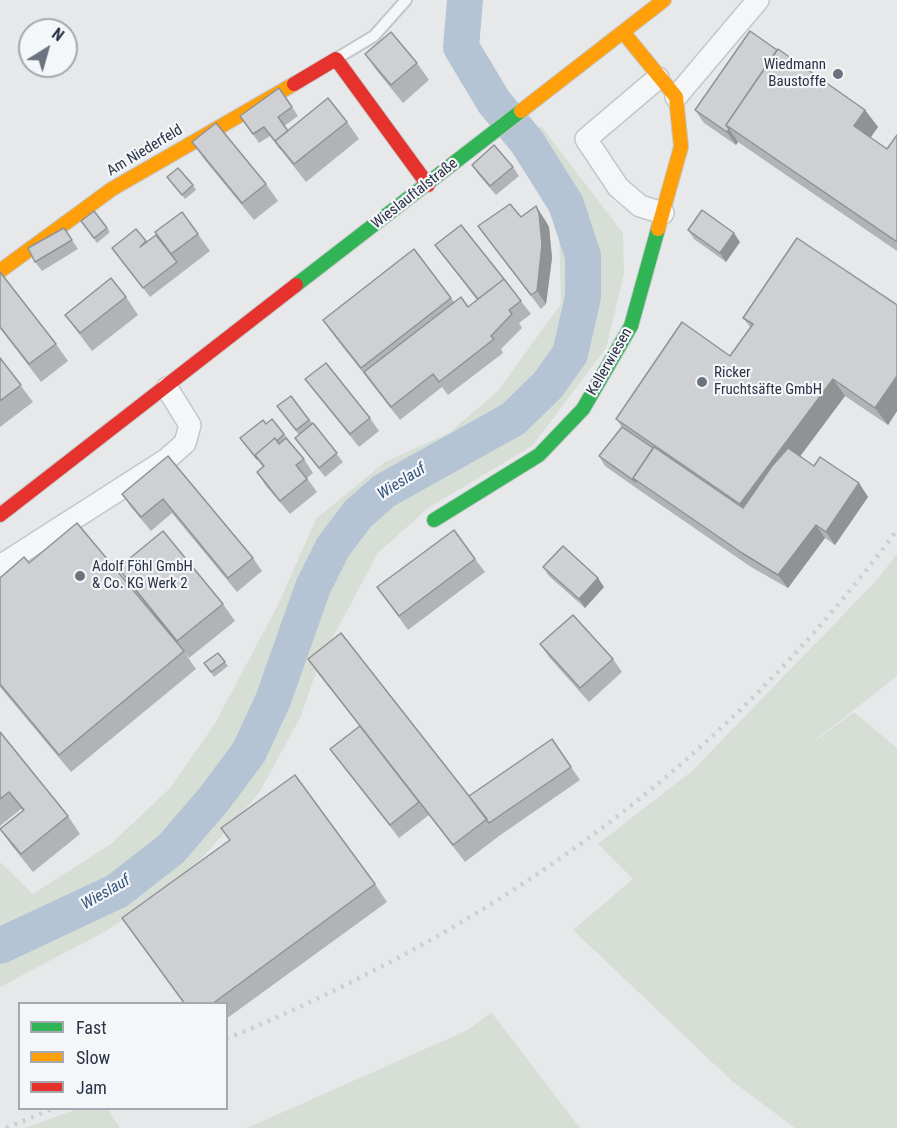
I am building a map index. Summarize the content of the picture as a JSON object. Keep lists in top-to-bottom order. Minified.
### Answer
{"streets":{"street":["Am Niederfeld","Wieslauftalstraße","Kellerwiesen"]},"water":["Wieslauf"],"places":["Wiedmann Baustoffe","Ricker Fruchtsäfte GmbH","Adolf Föhl GmbH & Co. KG Werk 2"],"legend":["Fast","Slow","Jam"],"north":"top right"}
